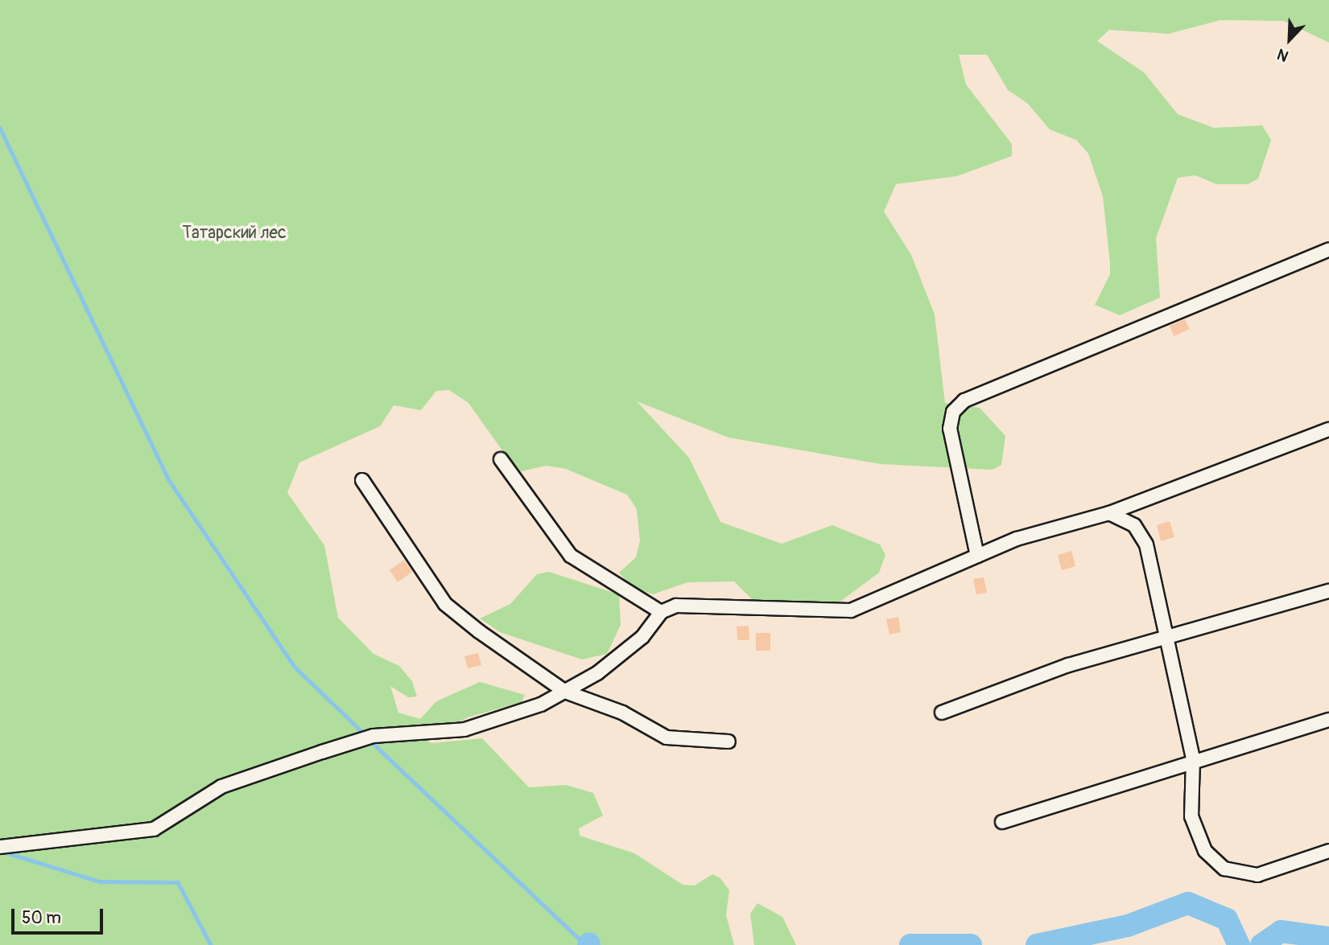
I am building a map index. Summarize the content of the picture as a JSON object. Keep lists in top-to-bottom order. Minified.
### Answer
{"parks":["Татарский лес"],"scale_bar":"50 m","north":"bottom left"}
